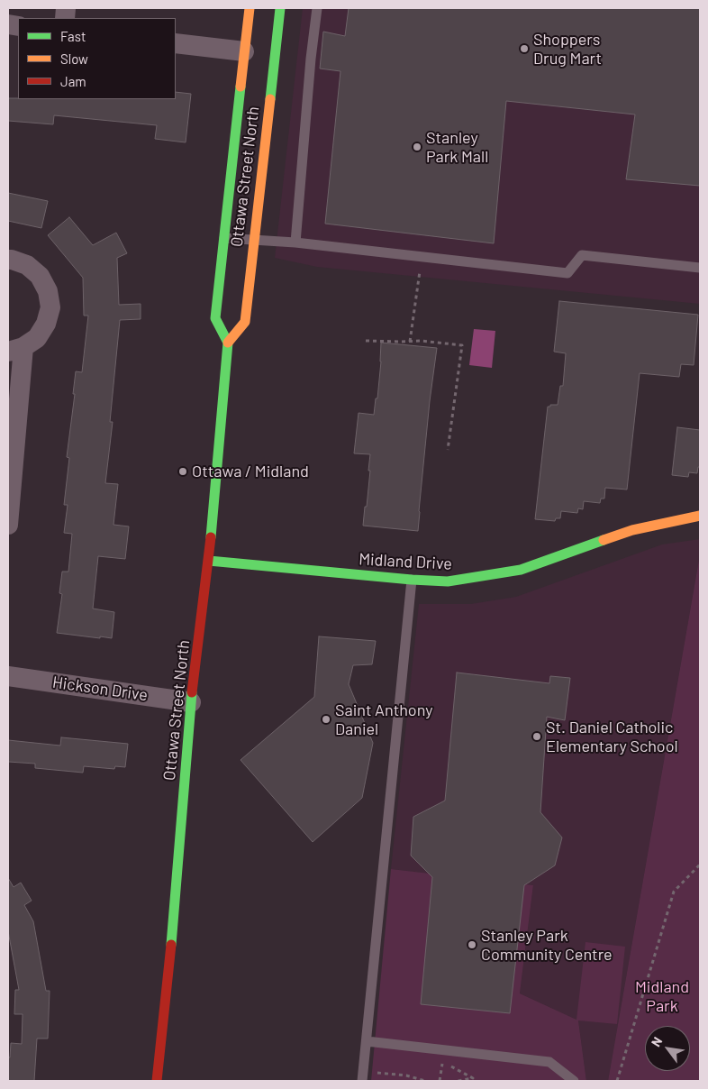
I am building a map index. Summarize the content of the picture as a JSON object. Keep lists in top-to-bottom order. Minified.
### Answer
{"streets":{"main road":["Ottawa Street North","Midland Drive"],"street":["Hickson Drive"]},"crossings":[["Ottawa Street North","Midland Drive"],["Ottawa Street North","Hickson Drive"]],"parks":["Midland Park"],"places":["Shoppers Drug Mart","Stanley Park Mall","Ottawa / Midland","Saint Anthony Daniel","St. Daniel Catholic Elementary School","Stanley Park Community Centre"],"legend":["Fast","Slow","Jam"],"north":"top left"}
